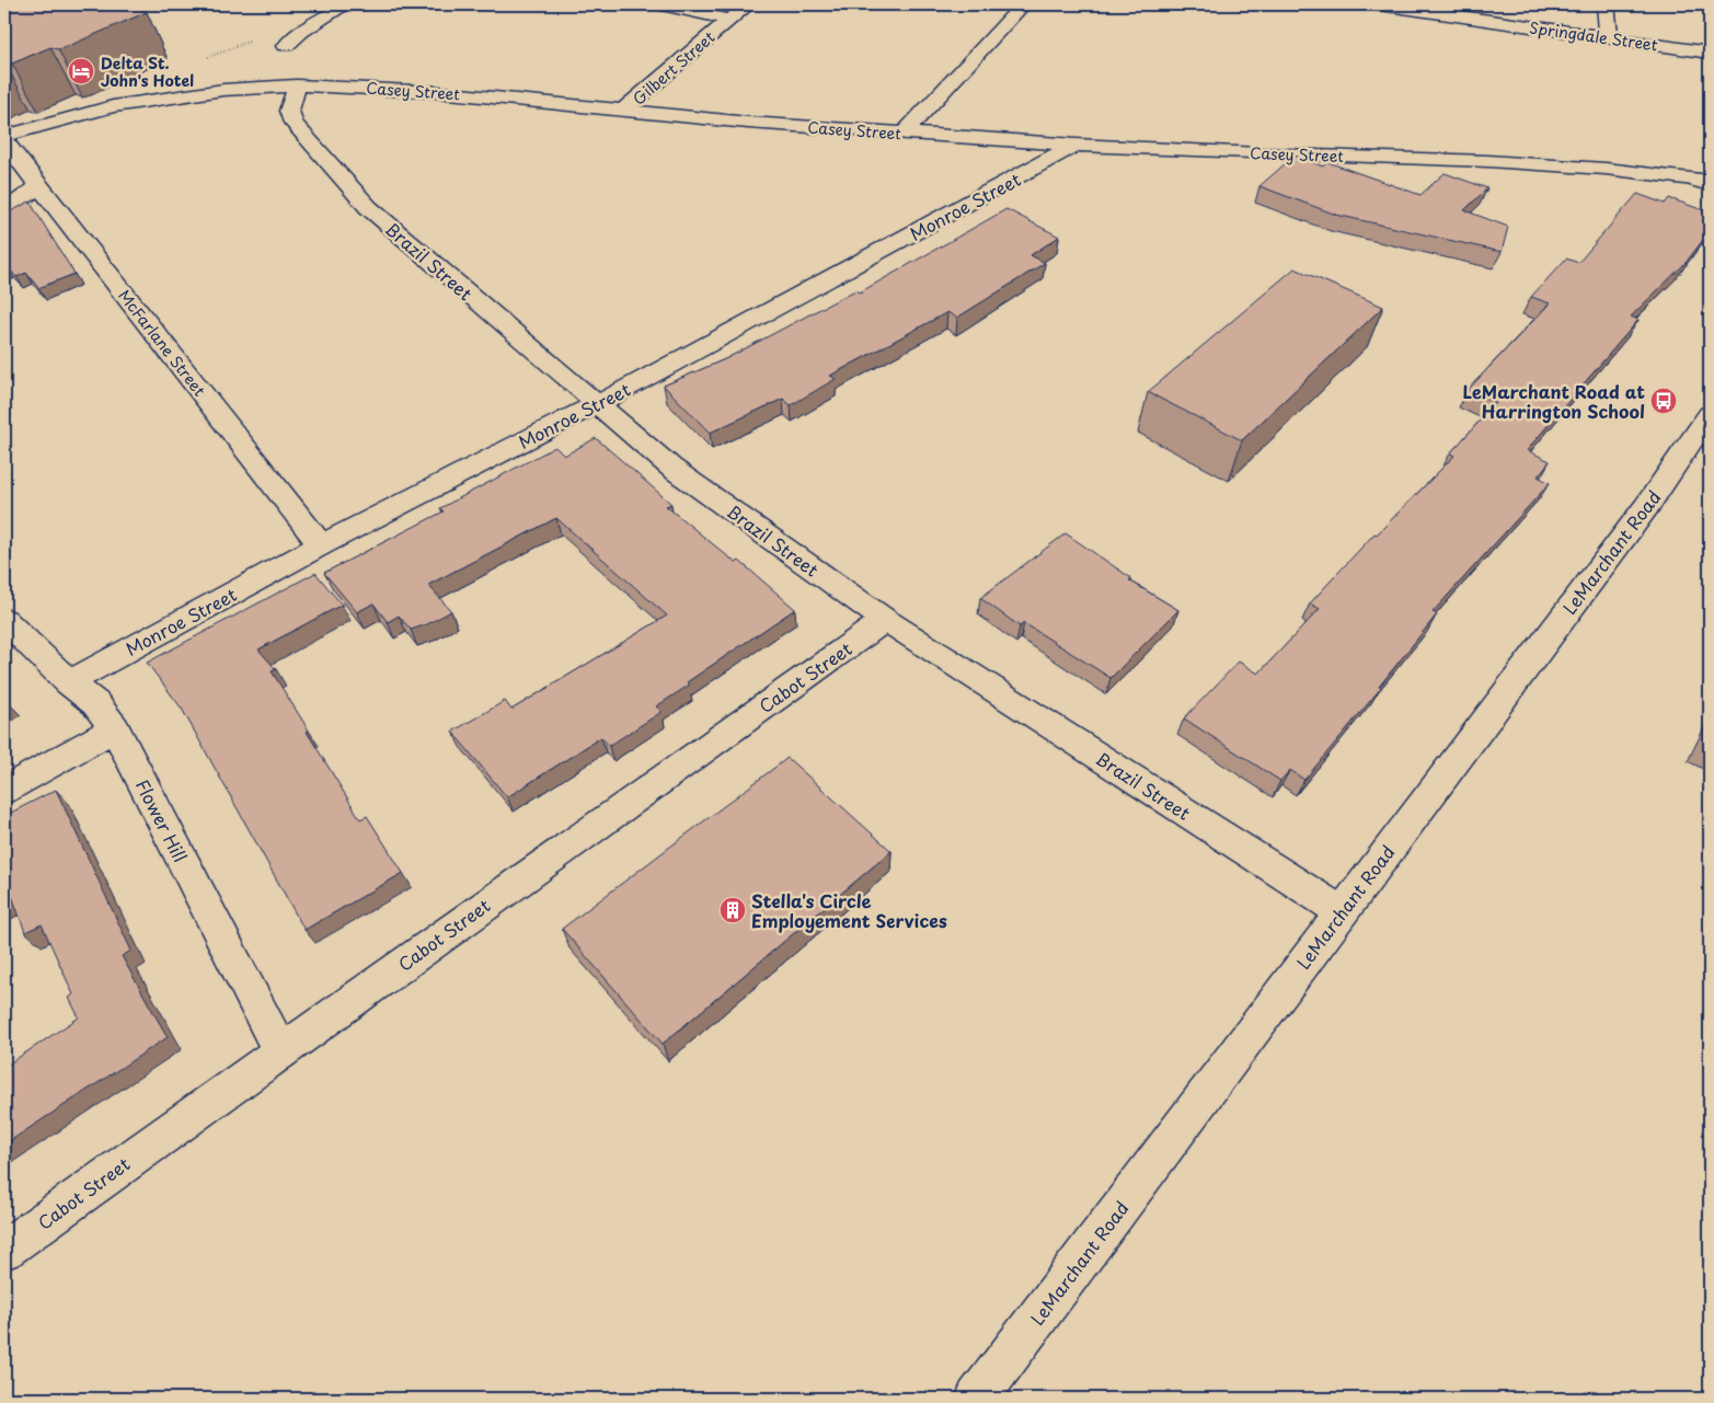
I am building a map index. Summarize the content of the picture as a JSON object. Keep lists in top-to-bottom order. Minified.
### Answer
{"streets":{"street":["Springdale Street","Gilbert Street","Casey Street","Monroe Street","Brazil Street","McFarlane Street","LeMarchant Road","Cabot Street","Flower Hill"]},"crossings":[["Gilbert Street","Casey Street"],["Casey Street","Monroe Street"],["Casey Street","Brazil Street"],["Monroe Street","Brazil Street"],["Monroe Street","McFarlane Street"],["Monroe Street","Flower Hill"],["Brazil Street","LeMarchant Road"],["Brazil Street","Cabot Street"],["Cabot Street","Flower Hill"]],"places":{"hotel":["Delta St. John's Hotel"],"bus stop":["LeMarchant Road at Harrington School"],"building":["Stella's Circle Employement Services"]}}
